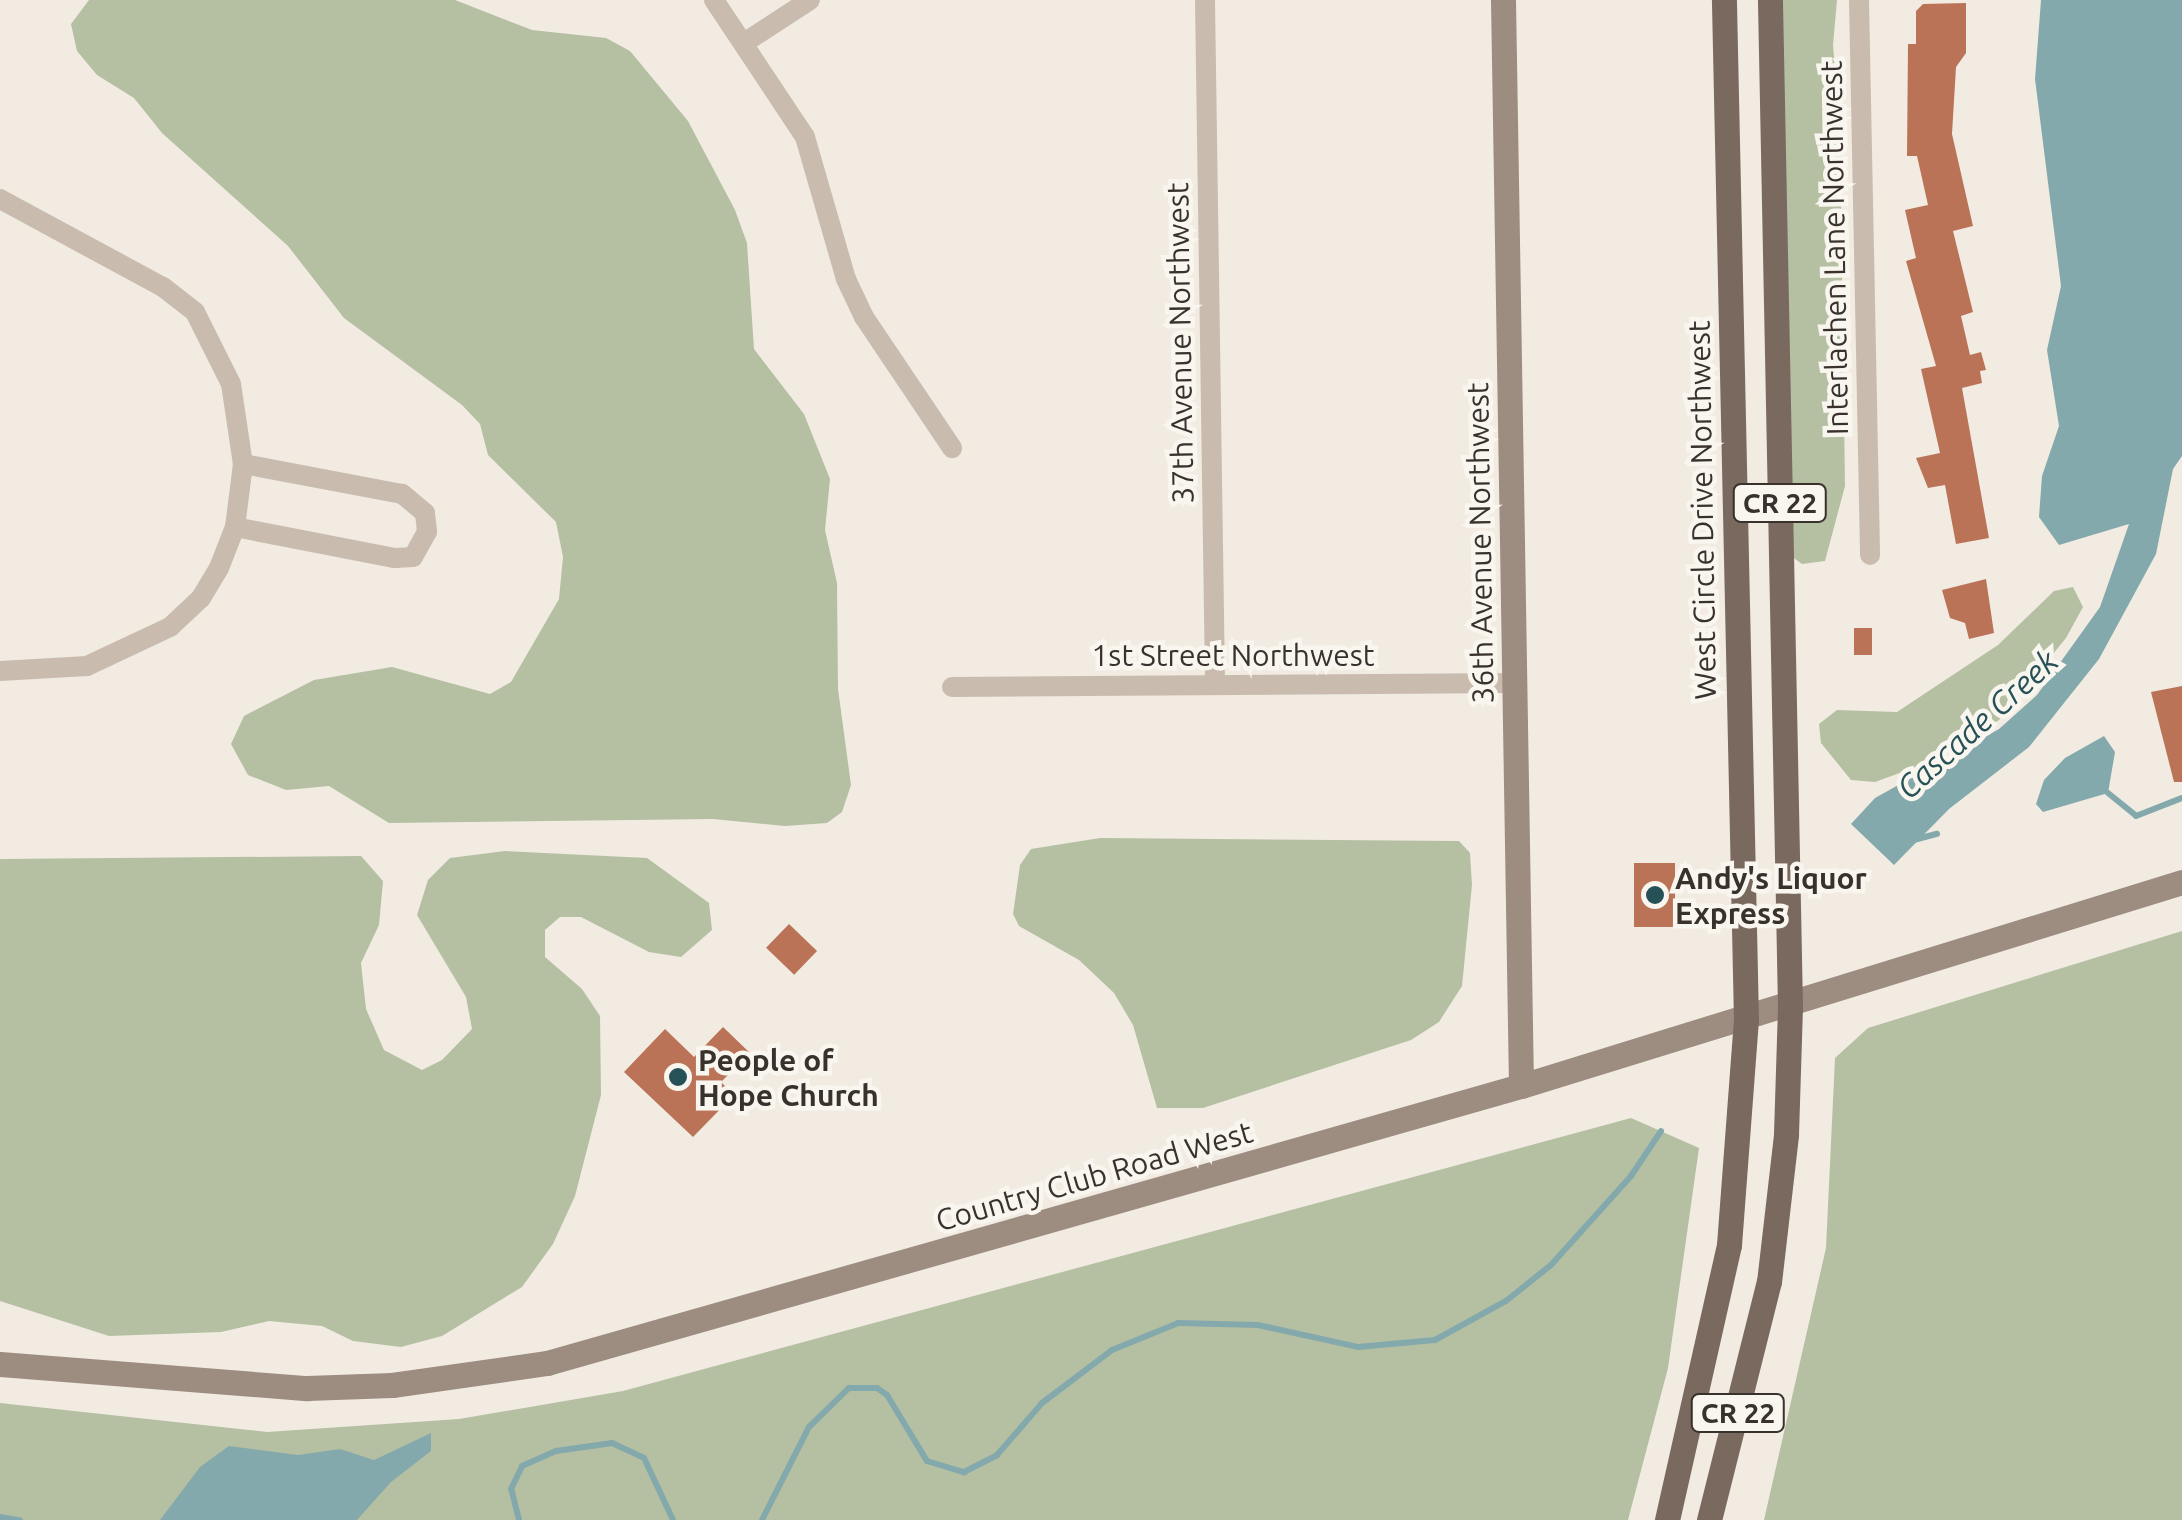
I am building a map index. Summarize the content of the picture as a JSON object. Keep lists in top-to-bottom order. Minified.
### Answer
{"streets":{"main road":["CR 22","West Circle Drive Northwest","36th Avenue Northwest","Country Club Road West"],"street":["Interlachen Lane Northwest","37th Avenue Northwest","1st Street Northwest"]},"crossings":[["37th Avenue Northwest","1st Street Northwest"],["CR 22","West Circle Drive Northwest"],["CR 22","Country Club Road West"],["West Circle Drive Northwest","Country Club Road West"],["36th Avenue Northwest","1st Street Northwest"],["36th Avenue Northwest","Country Club Road West"]],"water":["Cascade Creek"],"places":["Andy's Liquor Express","People of Hope Church"]}
